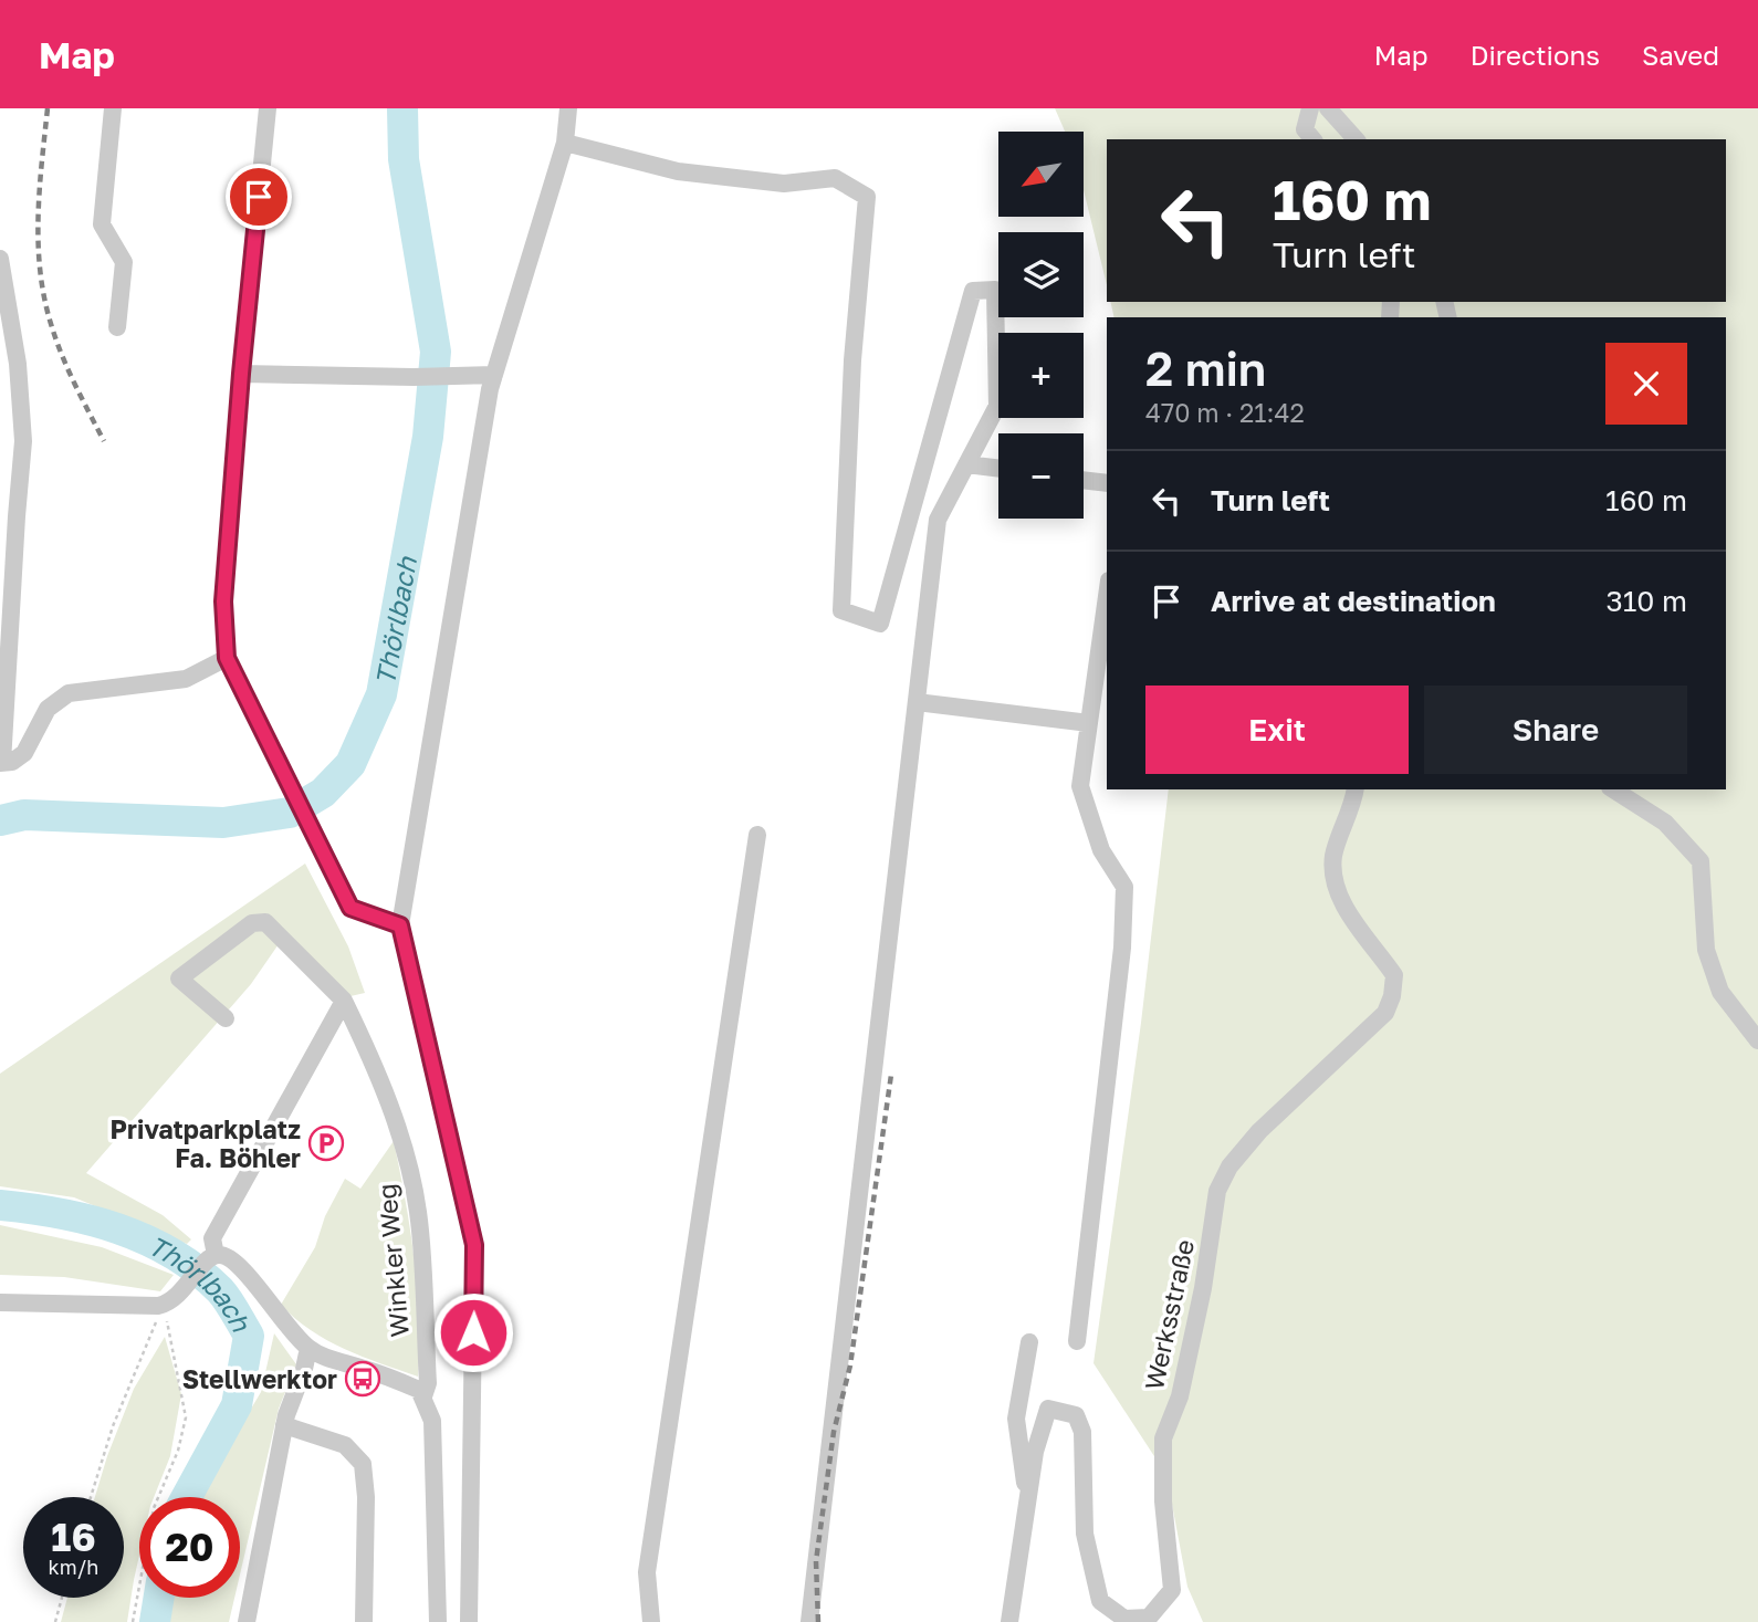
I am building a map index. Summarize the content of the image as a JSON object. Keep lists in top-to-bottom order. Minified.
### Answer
{"streets":{"street":["Winkler Weg","Werksstraße"]},"water":["Thörlbach"],"places":{"parking":["Privatparkplatz Fa. Böhler"],"bus stop":["Stellwerktor"]},"north":"bottom left","page":{"header":"Map","nav":["Map","Directions","Saved"],"map_buttons":["+","−"],"turn":["160 m","Turn left"],"heading":["2 min","470 m · 21:42"],"list":[{"name":"Turn left","value":"160 m"},{"name":"Arrive at destination","value":"310 m"}],"buttons":["Exit","Share"],"speed":"16 km/h","limit":"20"}}
